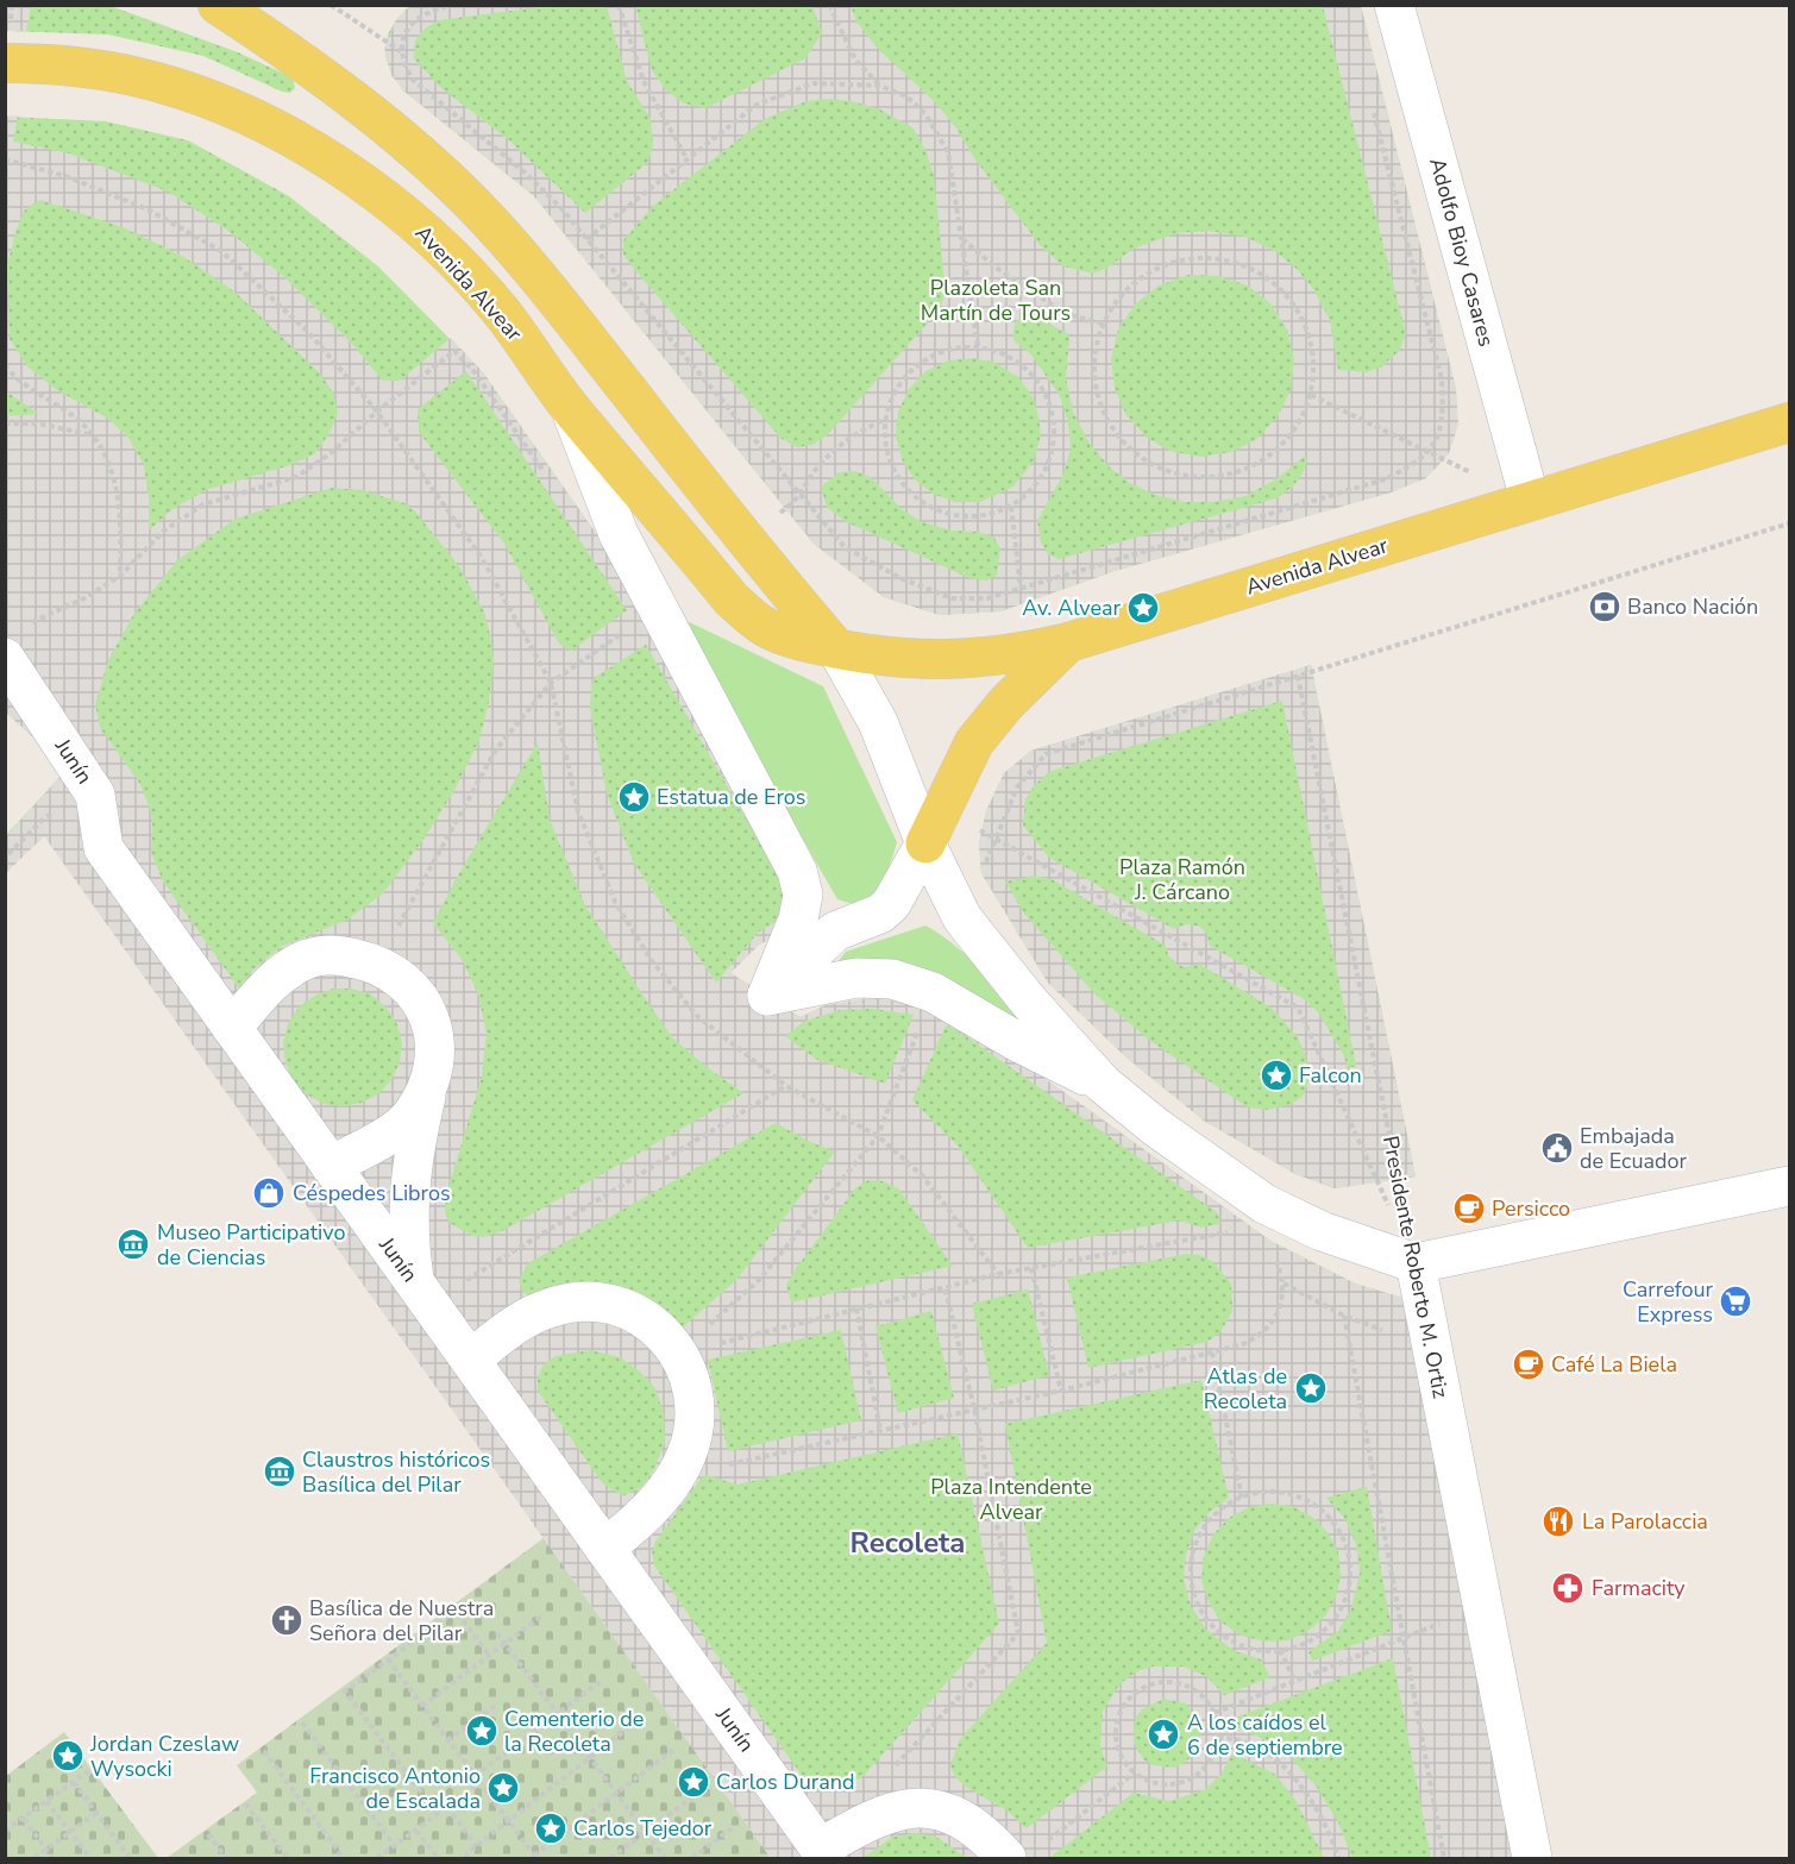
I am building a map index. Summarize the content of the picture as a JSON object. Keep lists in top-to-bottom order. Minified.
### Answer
{"streets":{"main road":["Avenida Alvear"],"street":["Adolfo Bioy Casares","Junín","Presidente Roberto M. Ortiz"]},"crossings":[["Adolfo Bioy Casares","Avenida Alvear"]],"districts":["Recoleta"],"parks":["Plazoleta San Martín de Tours","Plaza Ramón J. Cárcano","Plaza Intendente Alvear"],"places":{"bank":["Banco Nación"],"place":["Av. Alvear","Estatua de Eros","Falcon","Atlas de Recoleta","Cementerio de la Recoleta","A los caídos el 6 de septiembre","Jordan Czeslaw Wysocki","Carlos Durand","Francisco Antonio de Escalada","Carlos Tejedor"],"public building":["Embajada de Ecuador"],"shop":["Céspedes Libros"],"cafe":["Persicco","Café La Biela"],"museum":["Museo Participativo de Ciencias","Claustros históricos Basílica del Pilar"],"supermarket":["Carrefour Express"],"restaurant":["La Parolaccia"],"pharmacy":["Farmacity"],"church":["Basílica de Nuestra Señora del Pilar"]}}
